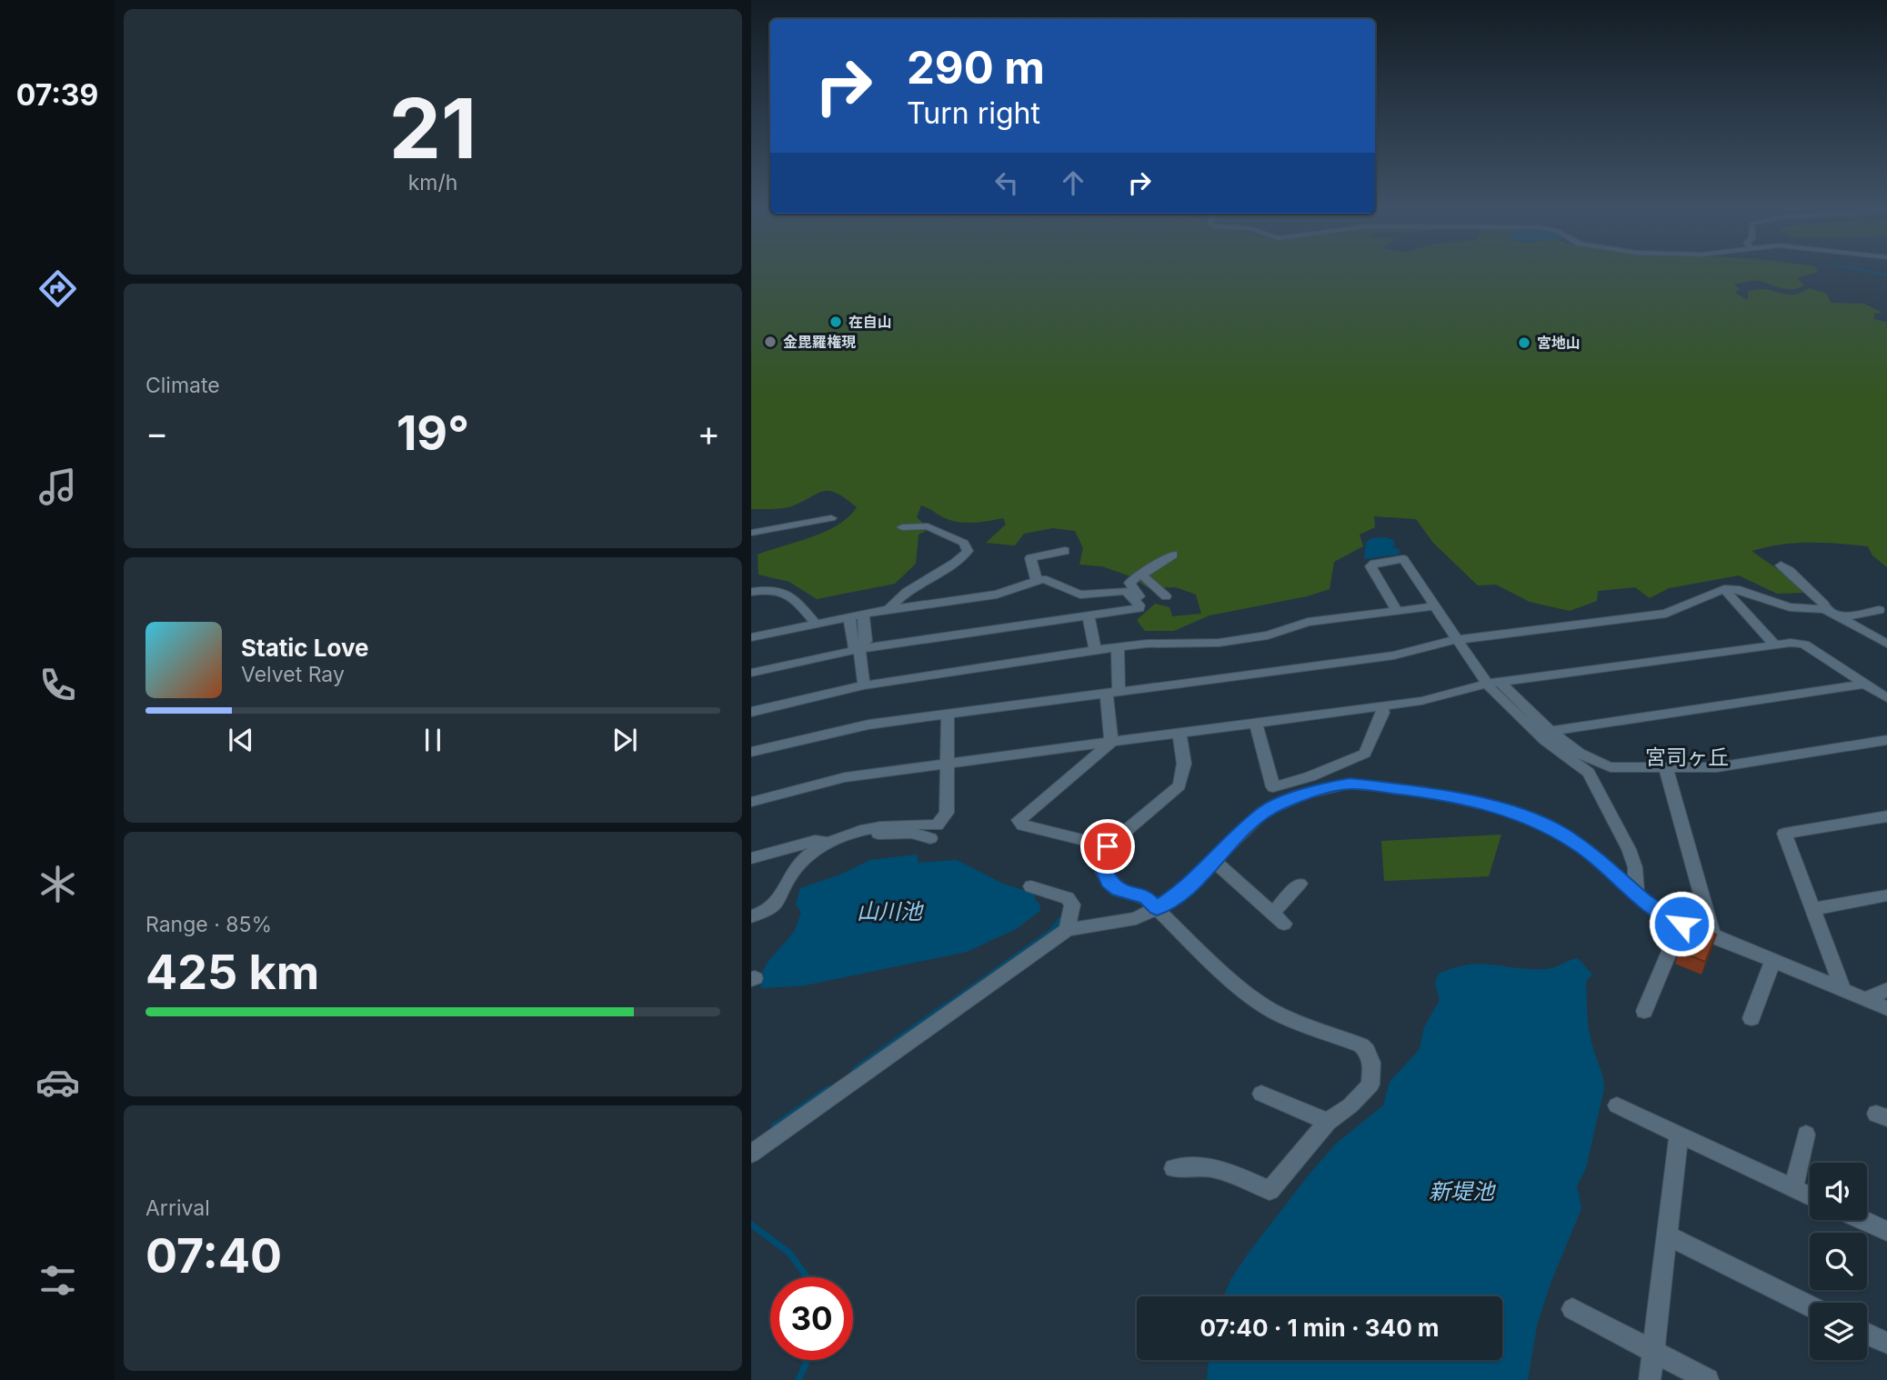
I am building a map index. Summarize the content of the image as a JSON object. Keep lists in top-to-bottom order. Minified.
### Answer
{"districts":["宮司ヶ丘"],"water":["山川池","新堤池"],"places":["在自山","金毘羅権現","宮地山"],"page":{"tabs":"07:39","tile":[["21","km/h"],"Climate",["Range · 85%","425 km"],["Arrival","07:40"]],"turn":["290 m","Turn right"],"heat":["−","19°","+"],"song":["Static Love","Velvet Ray"],"limit":"30","trip":"07:40 · 1 min · 340 m"}}
